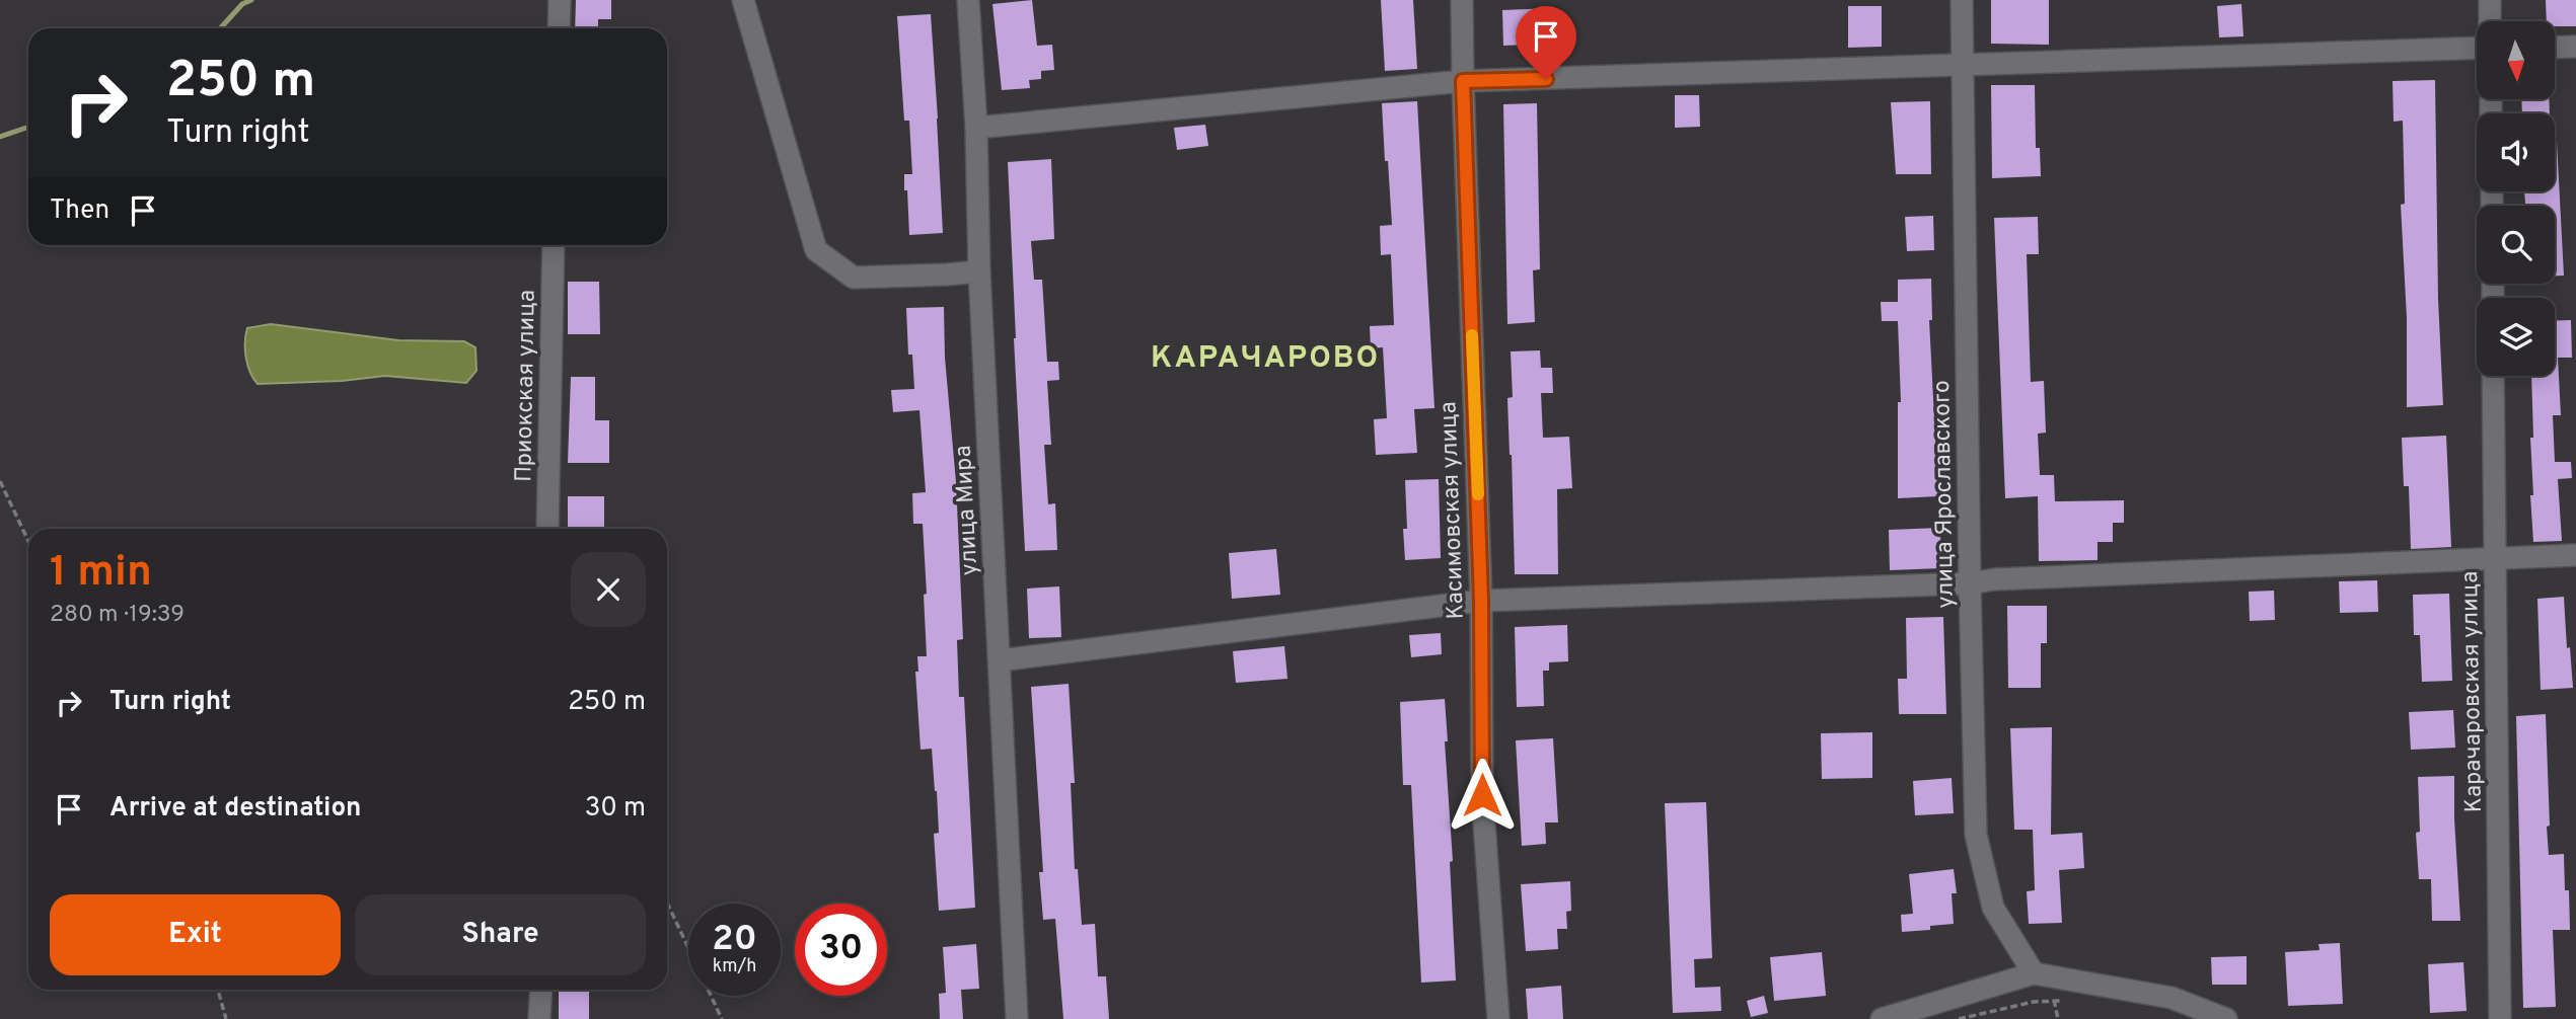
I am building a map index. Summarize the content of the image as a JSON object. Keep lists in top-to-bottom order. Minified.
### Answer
{"streets":{"street":["Приокская улица","улица Ярославского","улица Мира","Касимовская улица","Карачаровская улица"]},"districts":["КАРАЧАРОВО"],"north":"bottom","page":{"turn":["250 m","Turn right"],"then":"Then","heading":["1 min","280 m · 19:39"],"list":[{"name":"Turn right","value":"250 m"},{"name":"Arrive at destination","value":"30 m"}],"buttons":["Exit","Share"],"speed":"20 km/h","limit":"30"}}
